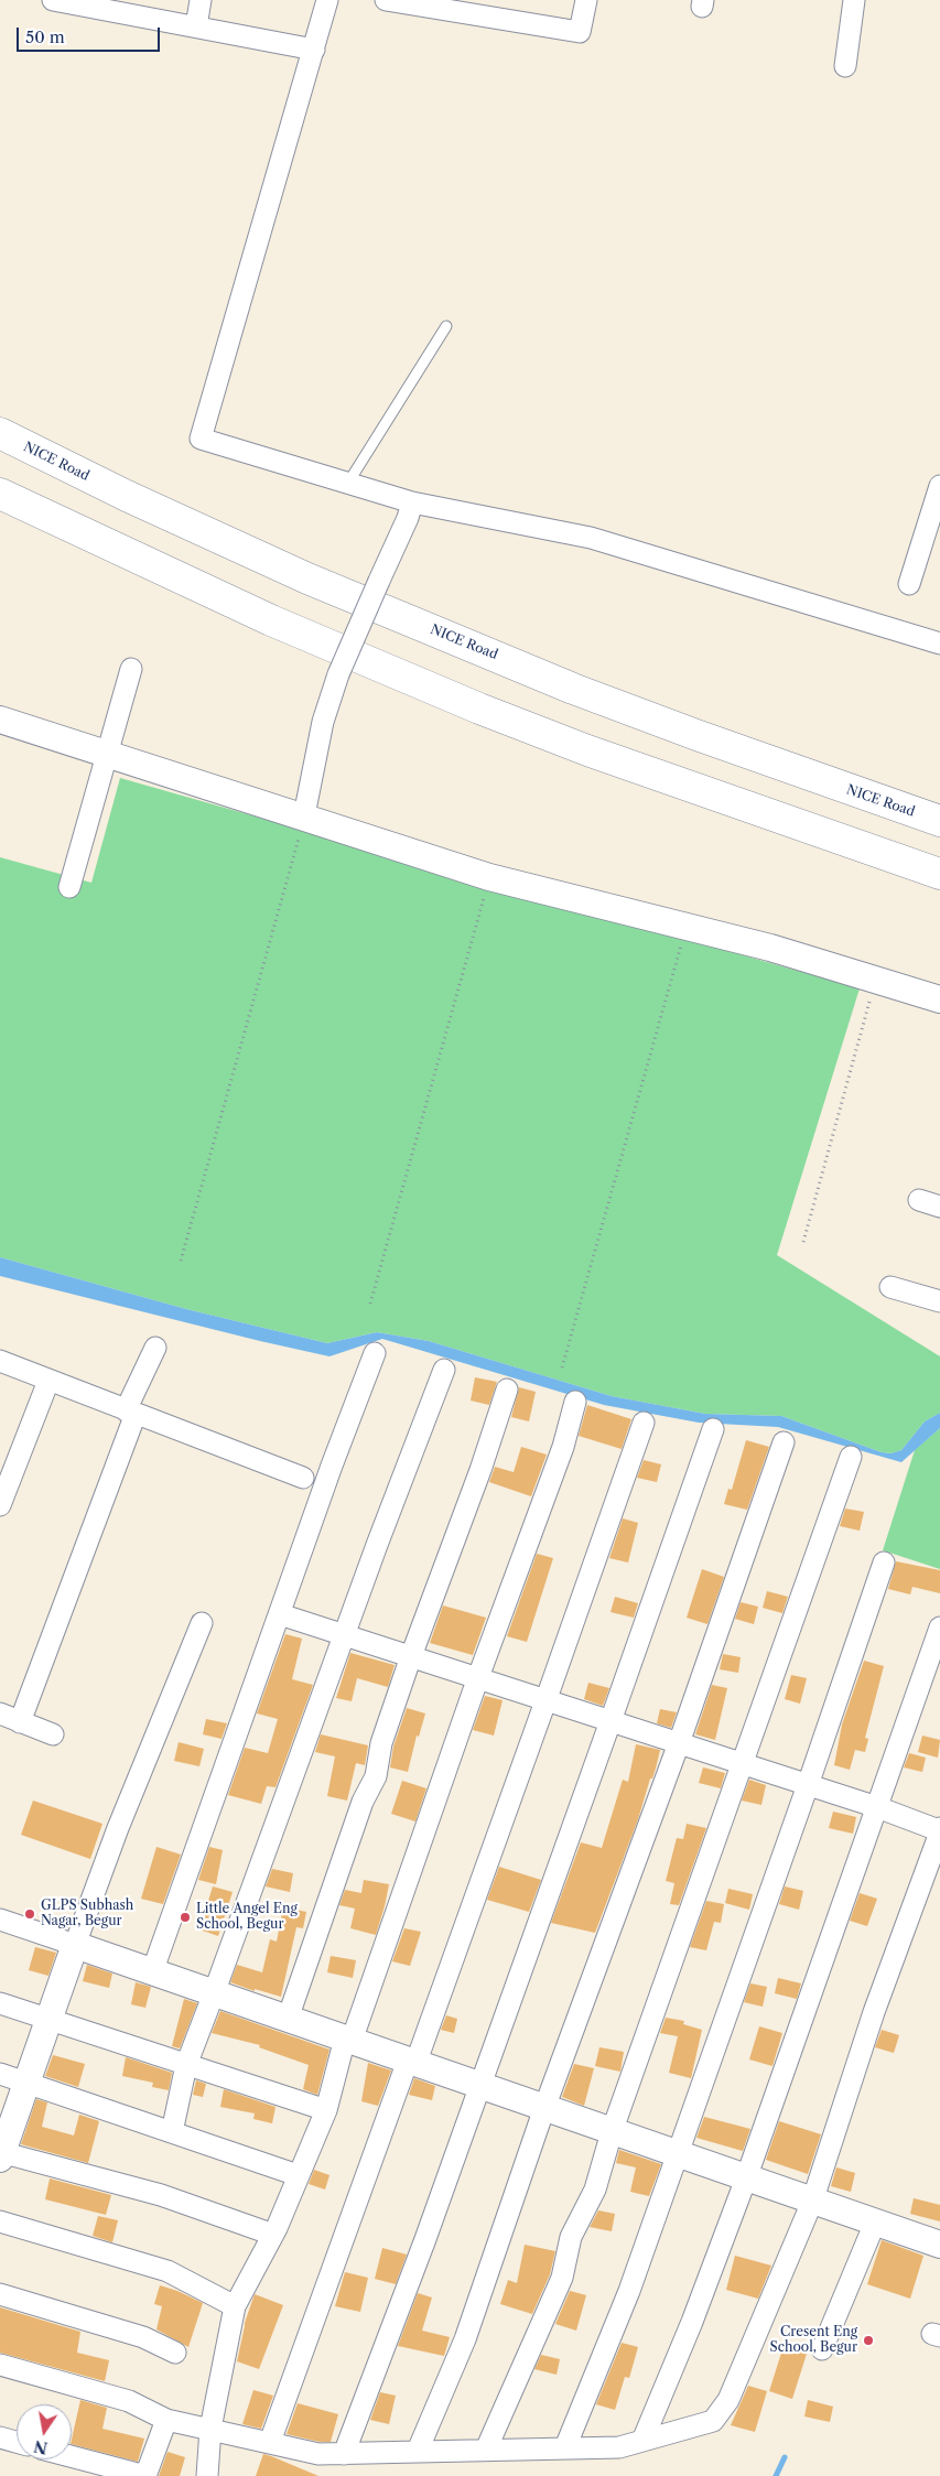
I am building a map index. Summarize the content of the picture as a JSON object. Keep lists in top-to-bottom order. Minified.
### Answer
{"streets":{"highway":["NICE Road"]},"places":["GLPS Subhash Nagar, Begur","Little Angel Eng School, Begur","Cresent Eng School, Begur"],"scale_bar":"50 m","north":"bottom"}
